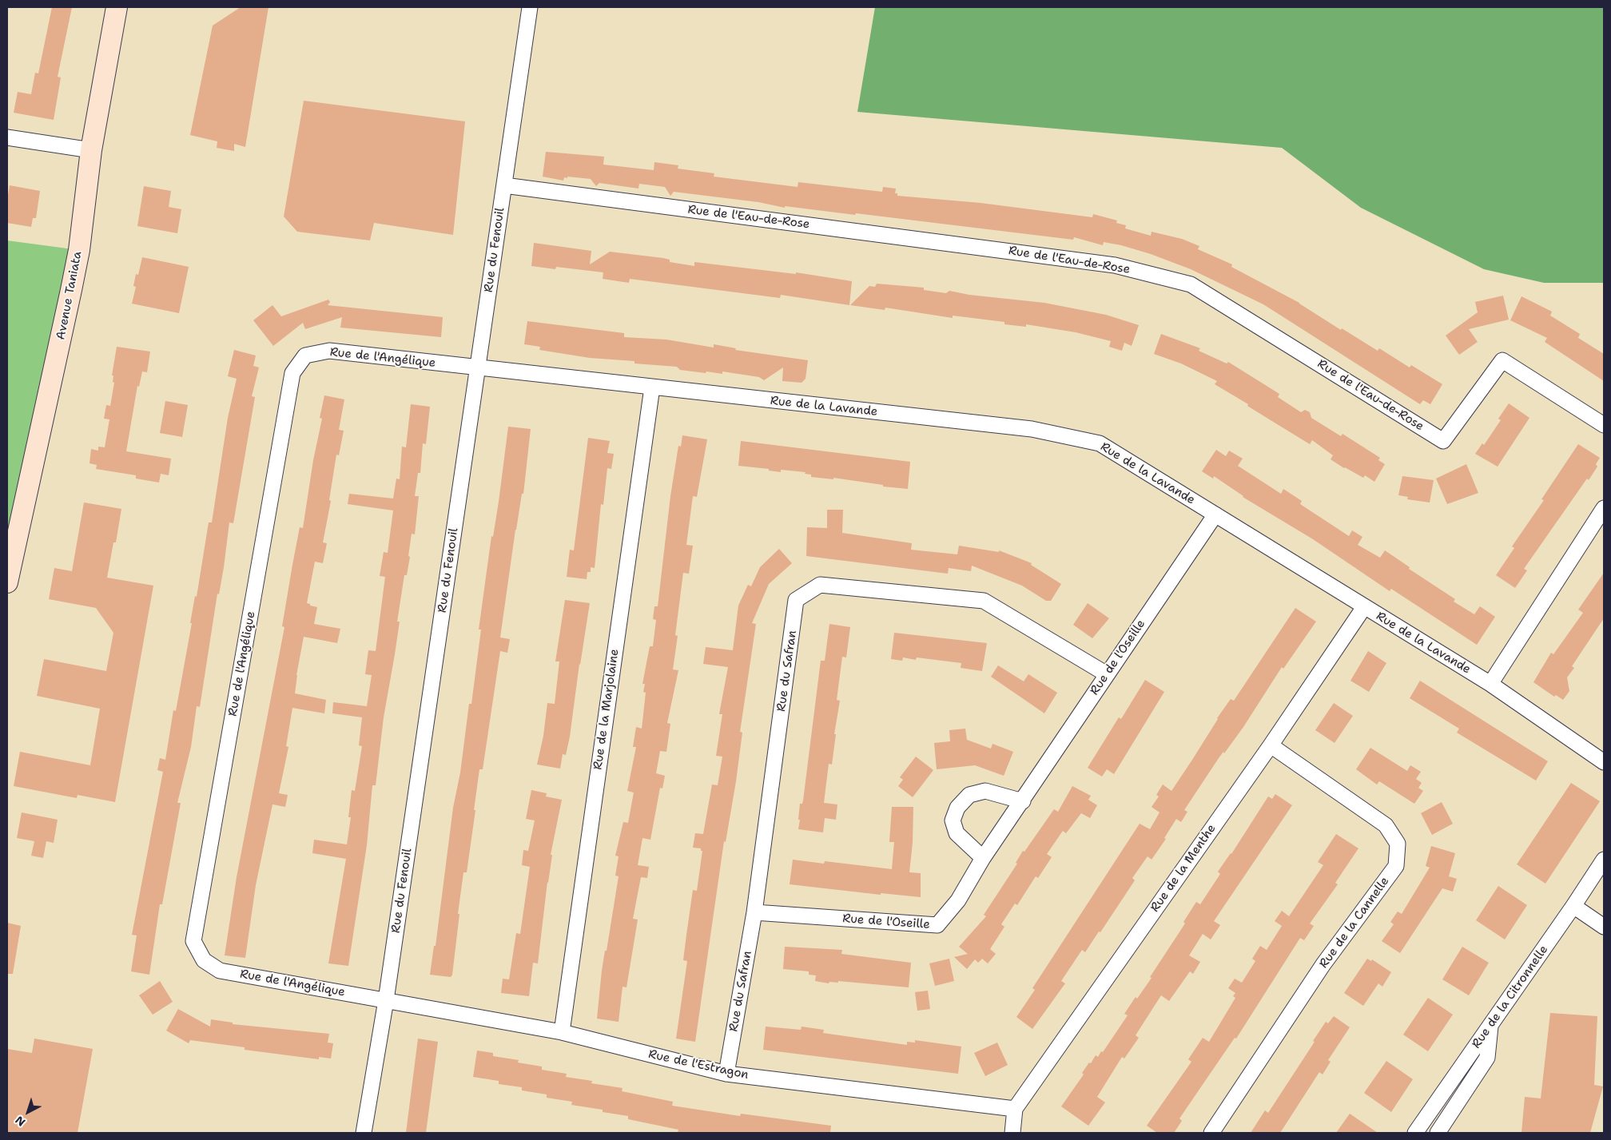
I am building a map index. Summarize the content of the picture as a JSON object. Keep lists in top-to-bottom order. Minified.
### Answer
{"streets":{"main road":["Avenue Taniata"],"street":["Rue de l'Eau-de-Rose","Rue du Fenouil","Rue de l'Angélique","Rue de la Lavande","Rue de l'Oseille","Rue du Safran","Rue de la Marjolaine","Rue de la Menthe","Rue de la Cannelle","Rue de la Citronnelle","Rue de l'Estragon"]},"crossings":[["Rue de l'Eau-de-Rose","Rue du Fenouil"],["Rue du Fenouil","Rue de l'Angélique"],["Rue du Fenouil","Rue de la Lavande"],["Rue du Fenouil","Rue de l'Estragon"],["Rue de l'Angélique","Rue de la Lavande"],["Rue de l'Angélique","Rue de l'Estragon"],["Rue de la Lavande","Rue de l'Oseille"],["Rue de la Lavande","Rue de la Marjolaine"],["Rue de la Lavande","Rue de la Menthe"],["Rue de l'Oseille","Rue du Safran"],["Rue du Safran","Rue de l'Estragon"],["Rue de la Marjolaine","Rue de l'Estragon"],["Rue de la Menthe","Rue de la Cannelle"],["Rue de la Menthe","Rue de l'Estragon"]],"north":"bottom left"}
